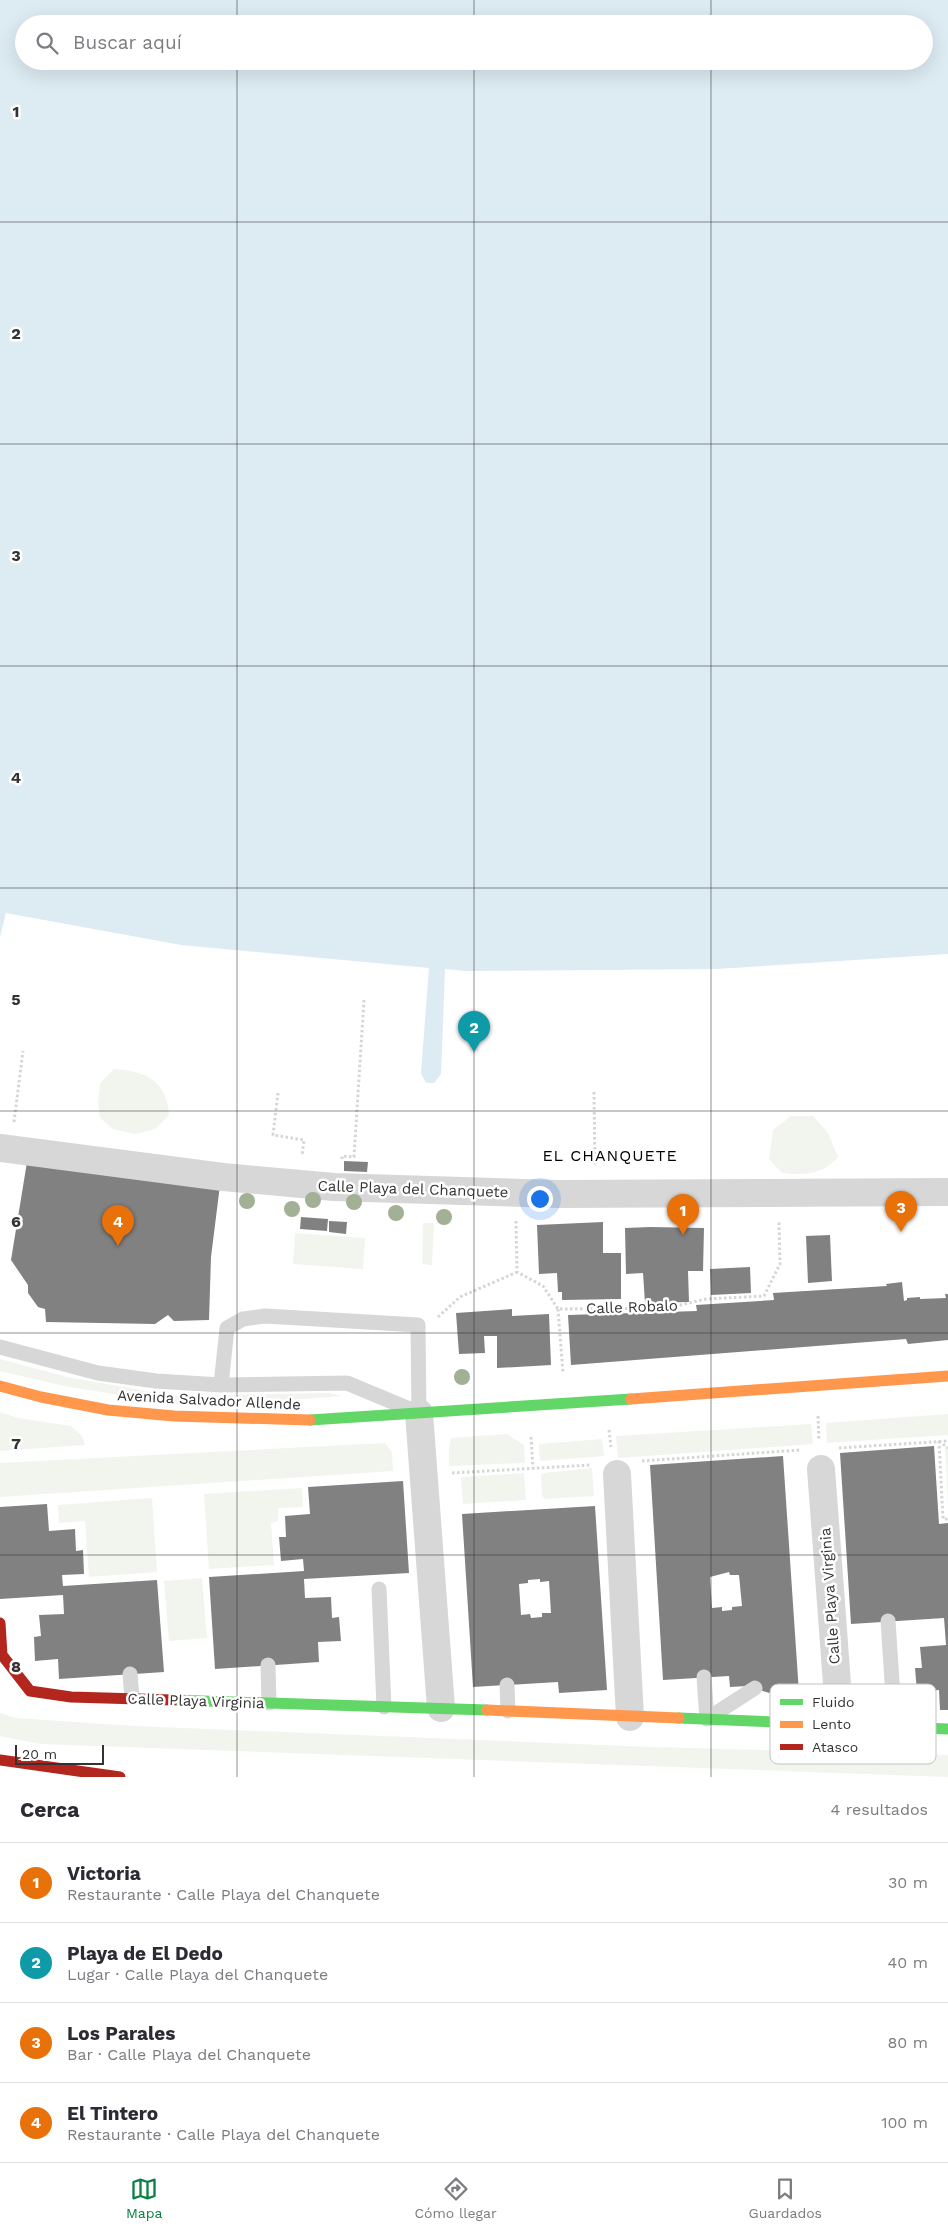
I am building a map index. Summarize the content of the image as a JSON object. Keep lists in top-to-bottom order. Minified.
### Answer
{"streets":{"main road":["Avenida Salvador Allende","Calle Playa Virginia"],"street":["Calle Playa del Chanquete"],"path":["Calle Robalo"]},"crossings":[["Calle Playa del Chanquete","Calle Robalo"]],"districts":["EL CHANQUETE"],"legend":["Fluido","Lento","Atasco"],"scale_bar":"20 m","page":{"search":"Buscar aquí","pins":["2","3","1","4"],"scale":"20 m","heading":["Cerca","4 resultados"],"list":[{"mark":"1","name":"Victoria","note":"Restaurante · Calle Playa del Chanquete","value":"30 m"},{"mark":"2","name":"Playa de El Dedo","note":"Lugar · Calle Playa del Chanquete","value":"40 m"},{"mark":"3","name":"Los Parales","note":"Bar · Calle Playa del Chanquete","value":"80 m"},{"mark":"4","name":"El Tintero","note":"Restaurante · Calle Playa del Chanquete","value":"100 m"}],"nav":["Mapa","Cómo llegar","Guardados"]},"grid":{"rows":["1","2","3","4","5","6","7","8"]}}
